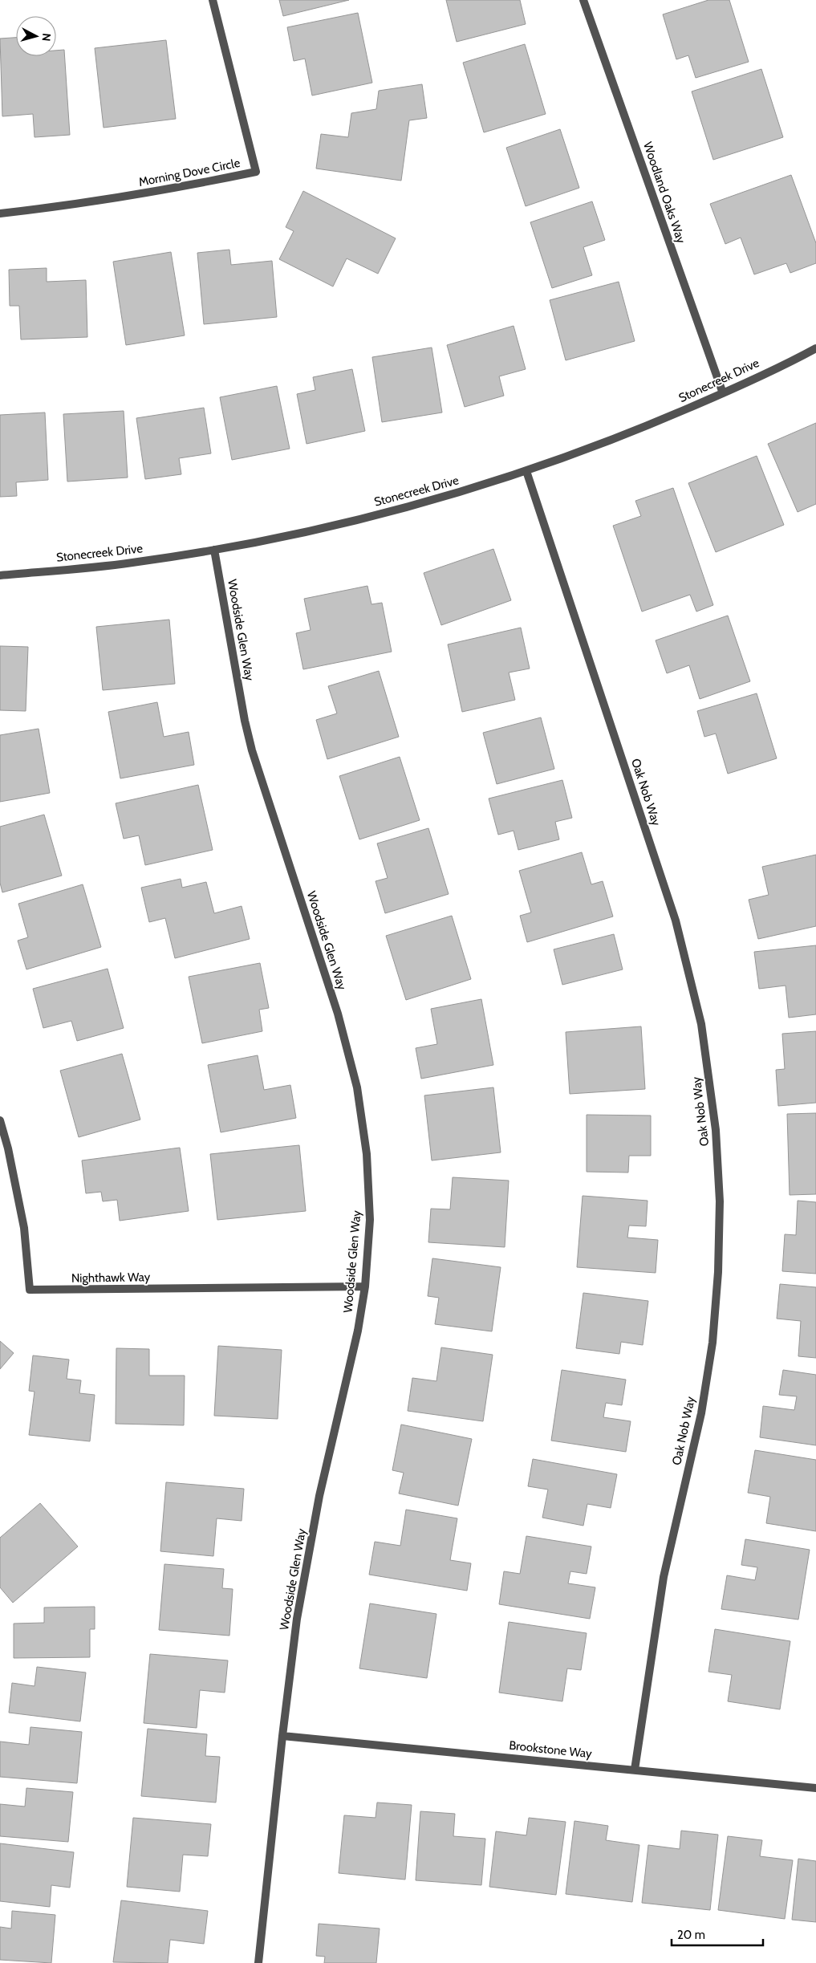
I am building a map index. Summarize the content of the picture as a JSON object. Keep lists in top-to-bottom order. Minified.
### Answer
{"streets":{"street":["Morning Dove Circle","Woodland Oaks Way","Stonecreek Drive","Woodside Glen Way","Oak Nob Way","Nighthawk Way","Brookstone Way"]},"crossings":[["Woodland Oaks Way","Stonecreek Drive"],["Stonecreek Drive","Woodside Glen Way"],["Stonecreek Drive","Oak Nob Way"],["Woodside Glen Way","Nighthawk Way"],["Woodside Glen Way","Brookstone Way"],["Oak Nob Way","Brookstone Way"]],"scale_bar":"20 m","north":"right"}
